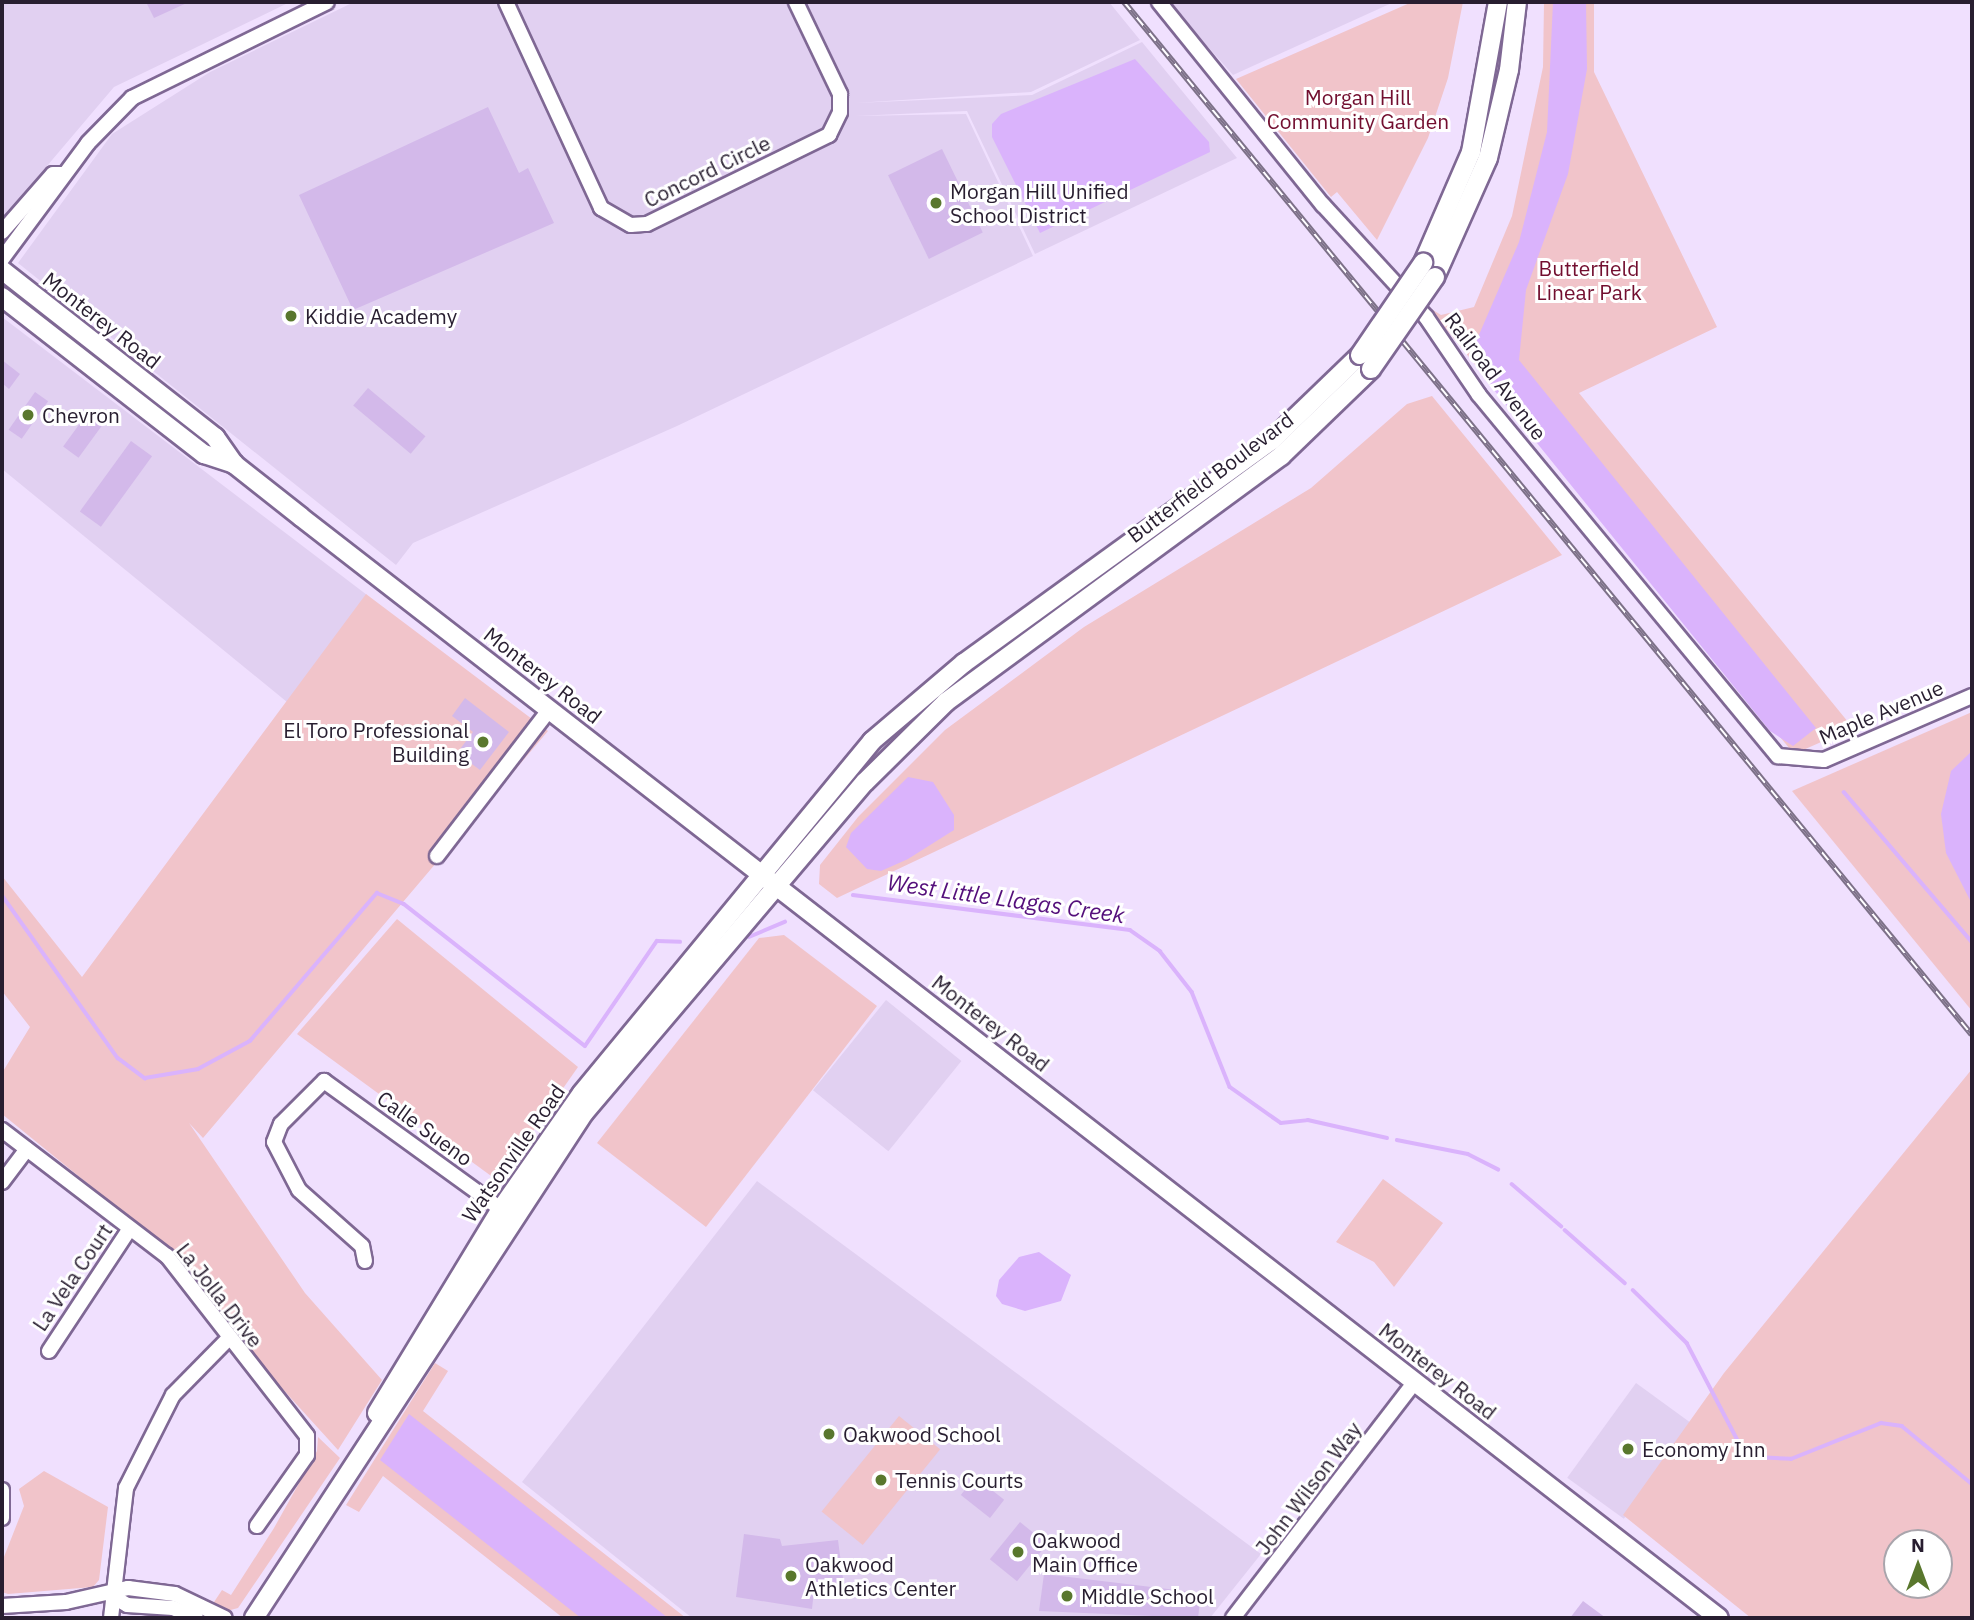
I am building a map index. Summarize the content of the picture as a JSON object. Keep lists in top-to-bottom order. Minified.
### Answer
{"streets":{"main road":["Monterey Road","Butterfield Boulevard","Watsonville Road"],"street":["Concord Circle","Railroad Avenue","Maple Avenue","Calle Sueno","La Vela Court","La Jolla Drive","John Wilson Way"]},"crossings":[["Monterey Road","Butterfield Boulevard"],["Monterey Road","Watsonville Road"],["Monterey Road","John Wilson Way"],["Railroad Avenue","Maple Avenue"],["Butterfield Boulevard","Watsonville Road"],["Calle Sueno","Watsonville Road"],["La Vela Court","La Jolla Drive"]],"water":["West Little Llagas Creek"],"parks":["Morgan Hill Community Garden","Butterfield Linear Park"],"places":["Morgan Hill Unified School District","Kiddie Academy","Chevron","El Toro Professional Building","Oakwood School","Economy Inn","Tennis Courts","Oakwood Main Office","Oakwood Athletics Center","Middle School"],"north":"top"}
